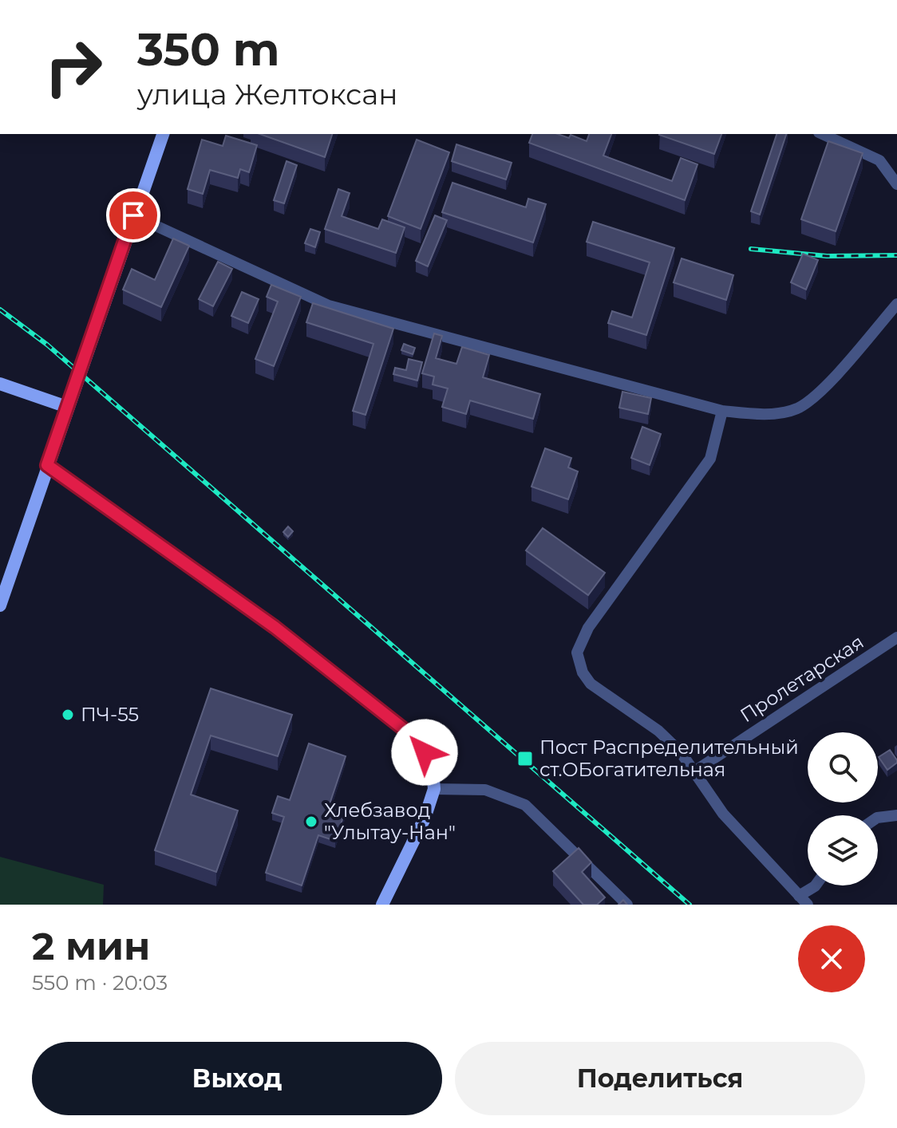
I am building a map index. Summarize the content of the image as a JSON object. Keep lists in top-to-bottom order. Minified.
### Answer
{"streets":{"street":["Пролетарская"]},"places":{"other":["ПЧ-55","Хлебзавод \"Улытау-Нан\""],"transit":["Пост Распределительный ст.ОБогатительная"]},"page":{"turn":["350 m","улица Желтоксан"],"heading":["2 мин","550 m · 20:03"],"buttons":["Выход","Поделиться"]}}
